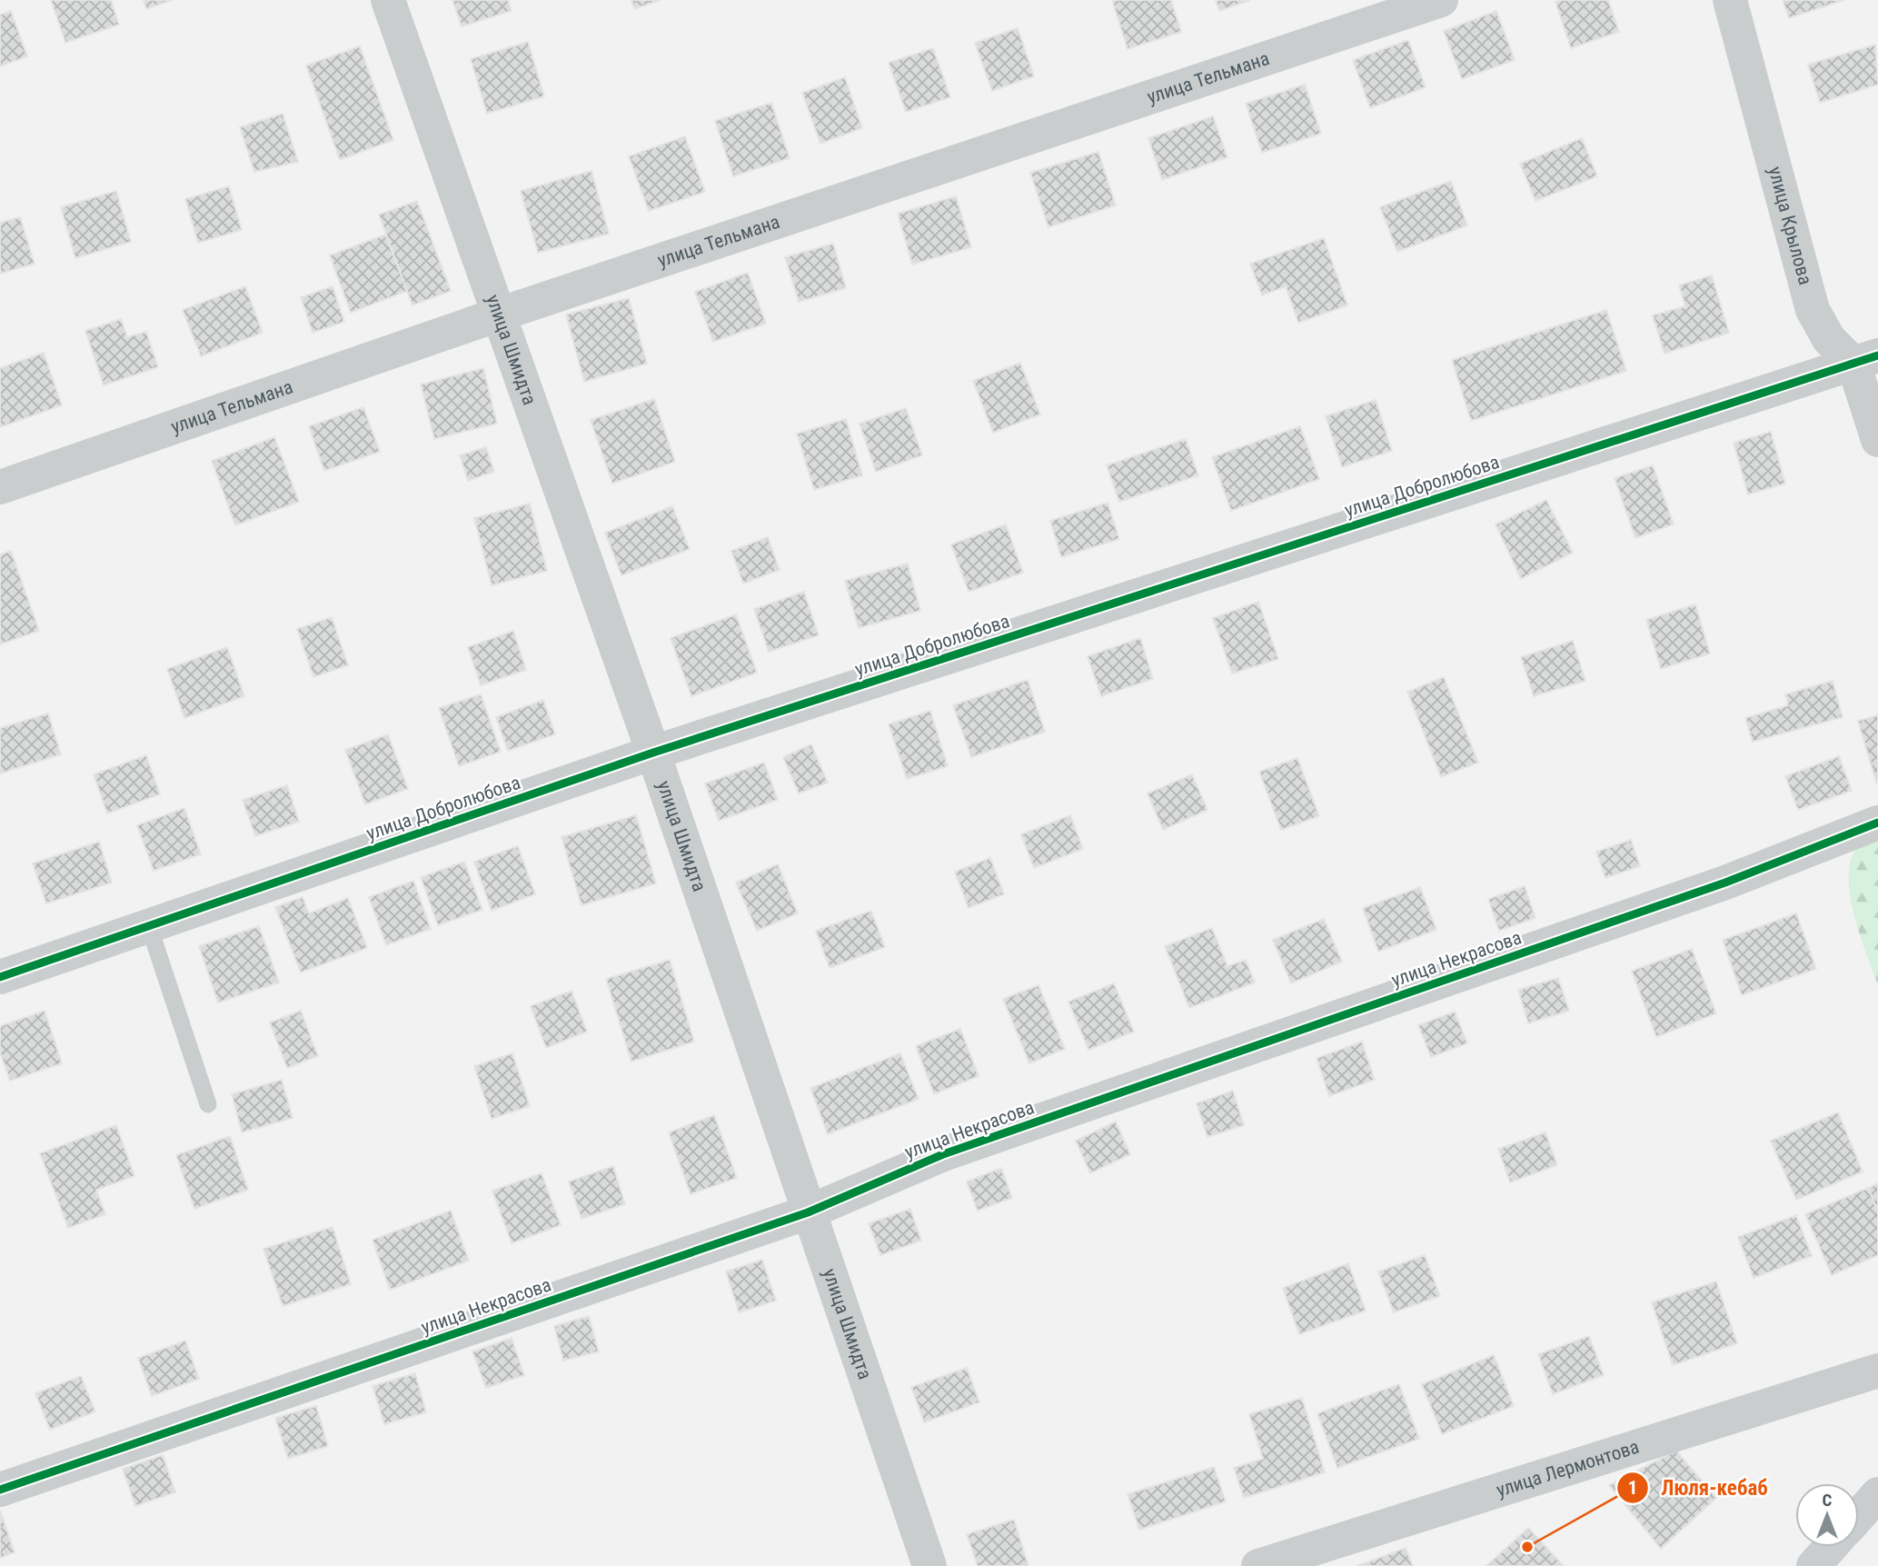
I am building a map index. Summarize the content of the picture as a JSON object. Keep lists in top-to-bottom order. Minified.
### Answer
{"streets":{"street":["улица Тельмана","улица Крылова","улица Шмидта","улица Добролюбова","улица Некрасова","улица Лермонтова"]},"crossings":[["улица Тельмана","улица Шмидта"],["улица Крылова","улица Добролюбова"],["улица Шмидта","улица Добролюбова"],["улица Шмидта","улица Некрасова"]],"places":["Люля-кебаб"],"north":"top"}
